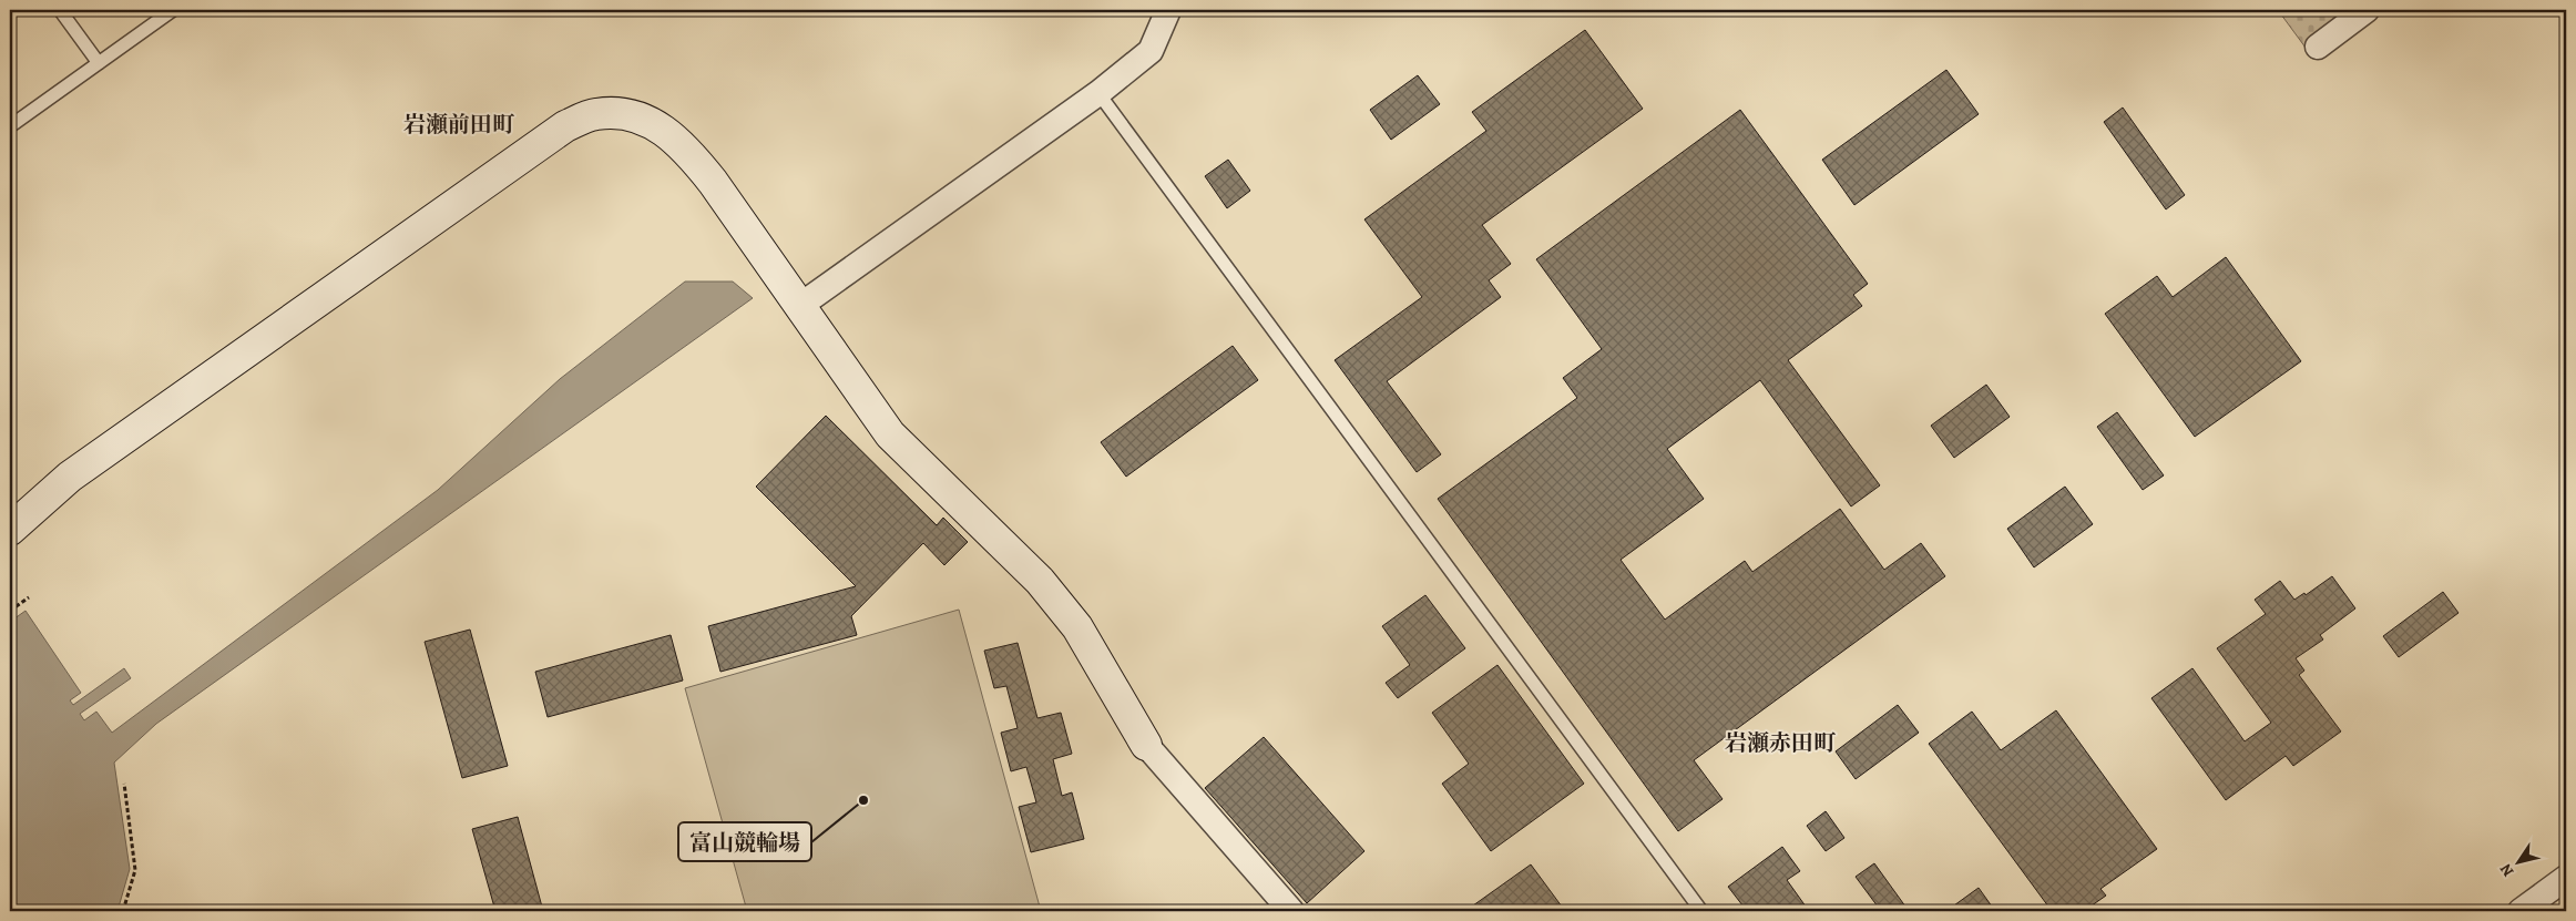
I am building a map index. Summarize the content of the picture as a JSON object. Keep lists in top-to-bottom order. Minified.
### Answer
{"districts":["岩瀬前田町","岩瀬赤田町"],"places":["富山競輪場"],"north":"bottom left"}
